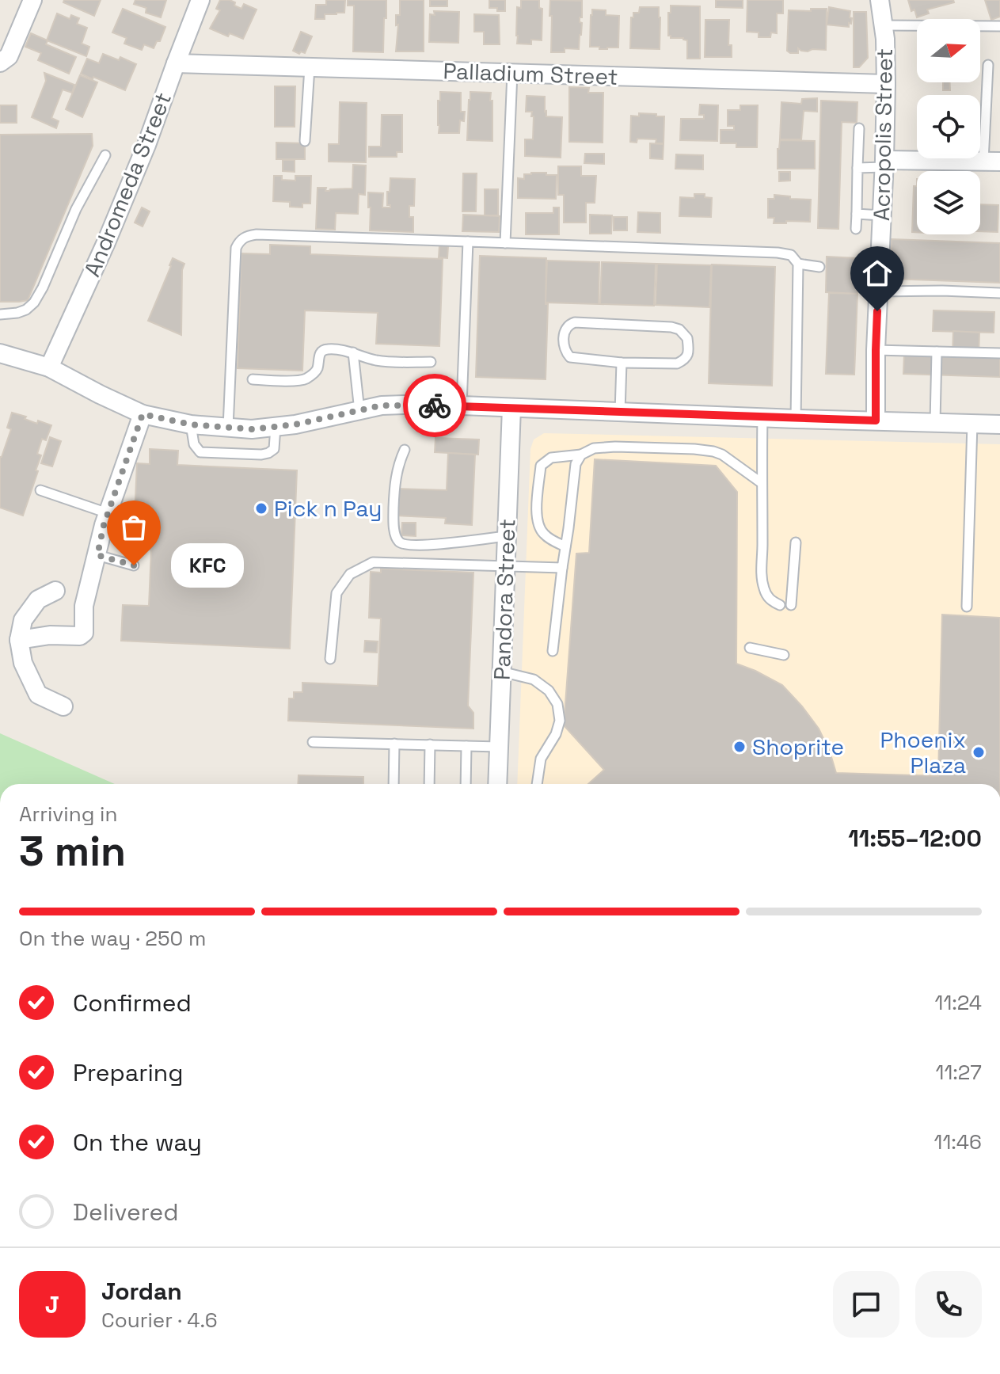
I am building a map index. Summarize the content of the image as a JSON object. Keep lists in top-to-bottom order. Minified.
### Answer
{"streets":{"street":["Palladium Street","Acropolis Street","Andromeda Street","Pandora Street"]},"crossings":[["Palladium Street","Acropolis Street"],["Palladium Street","Andromeda Street"]],"places":["Pick n Pay","KFC","Shoprite","Phoenix Plaza"],"north":"right","page":{"bubble":"KFC","heading":["3 min","Arriving in","11:55–12:00"],"panel":["Jordan","Courier · 4.6"],"bar":"On the way · 250 m","list":[["Confirmed","11:24"],["Preparing","11:27"],["On the way","11:46"],"Delivered"],"round":"J"}}
